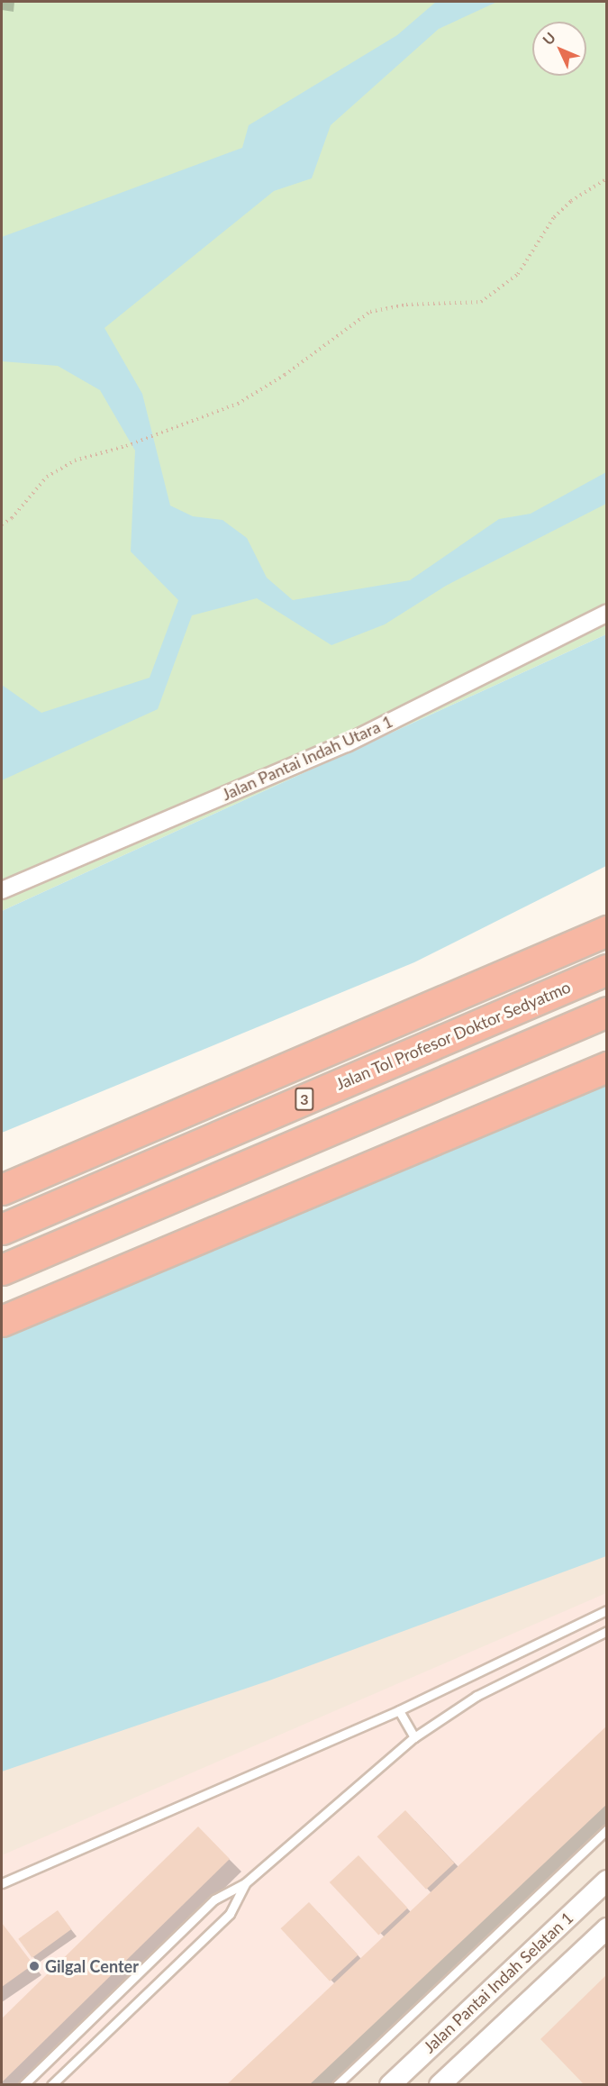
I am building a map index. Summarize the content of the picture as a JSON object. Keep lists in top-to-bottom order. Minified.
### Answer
{"streets":{"highway":["Jalan Tol Profesor Doktor Sedyatmo","3"],"street":["Jalan Pantai Indah Utara 1","Jalan Pantai Indah Selatan 1"]},"places":["Gilgal Center"],"north":"top left"}
